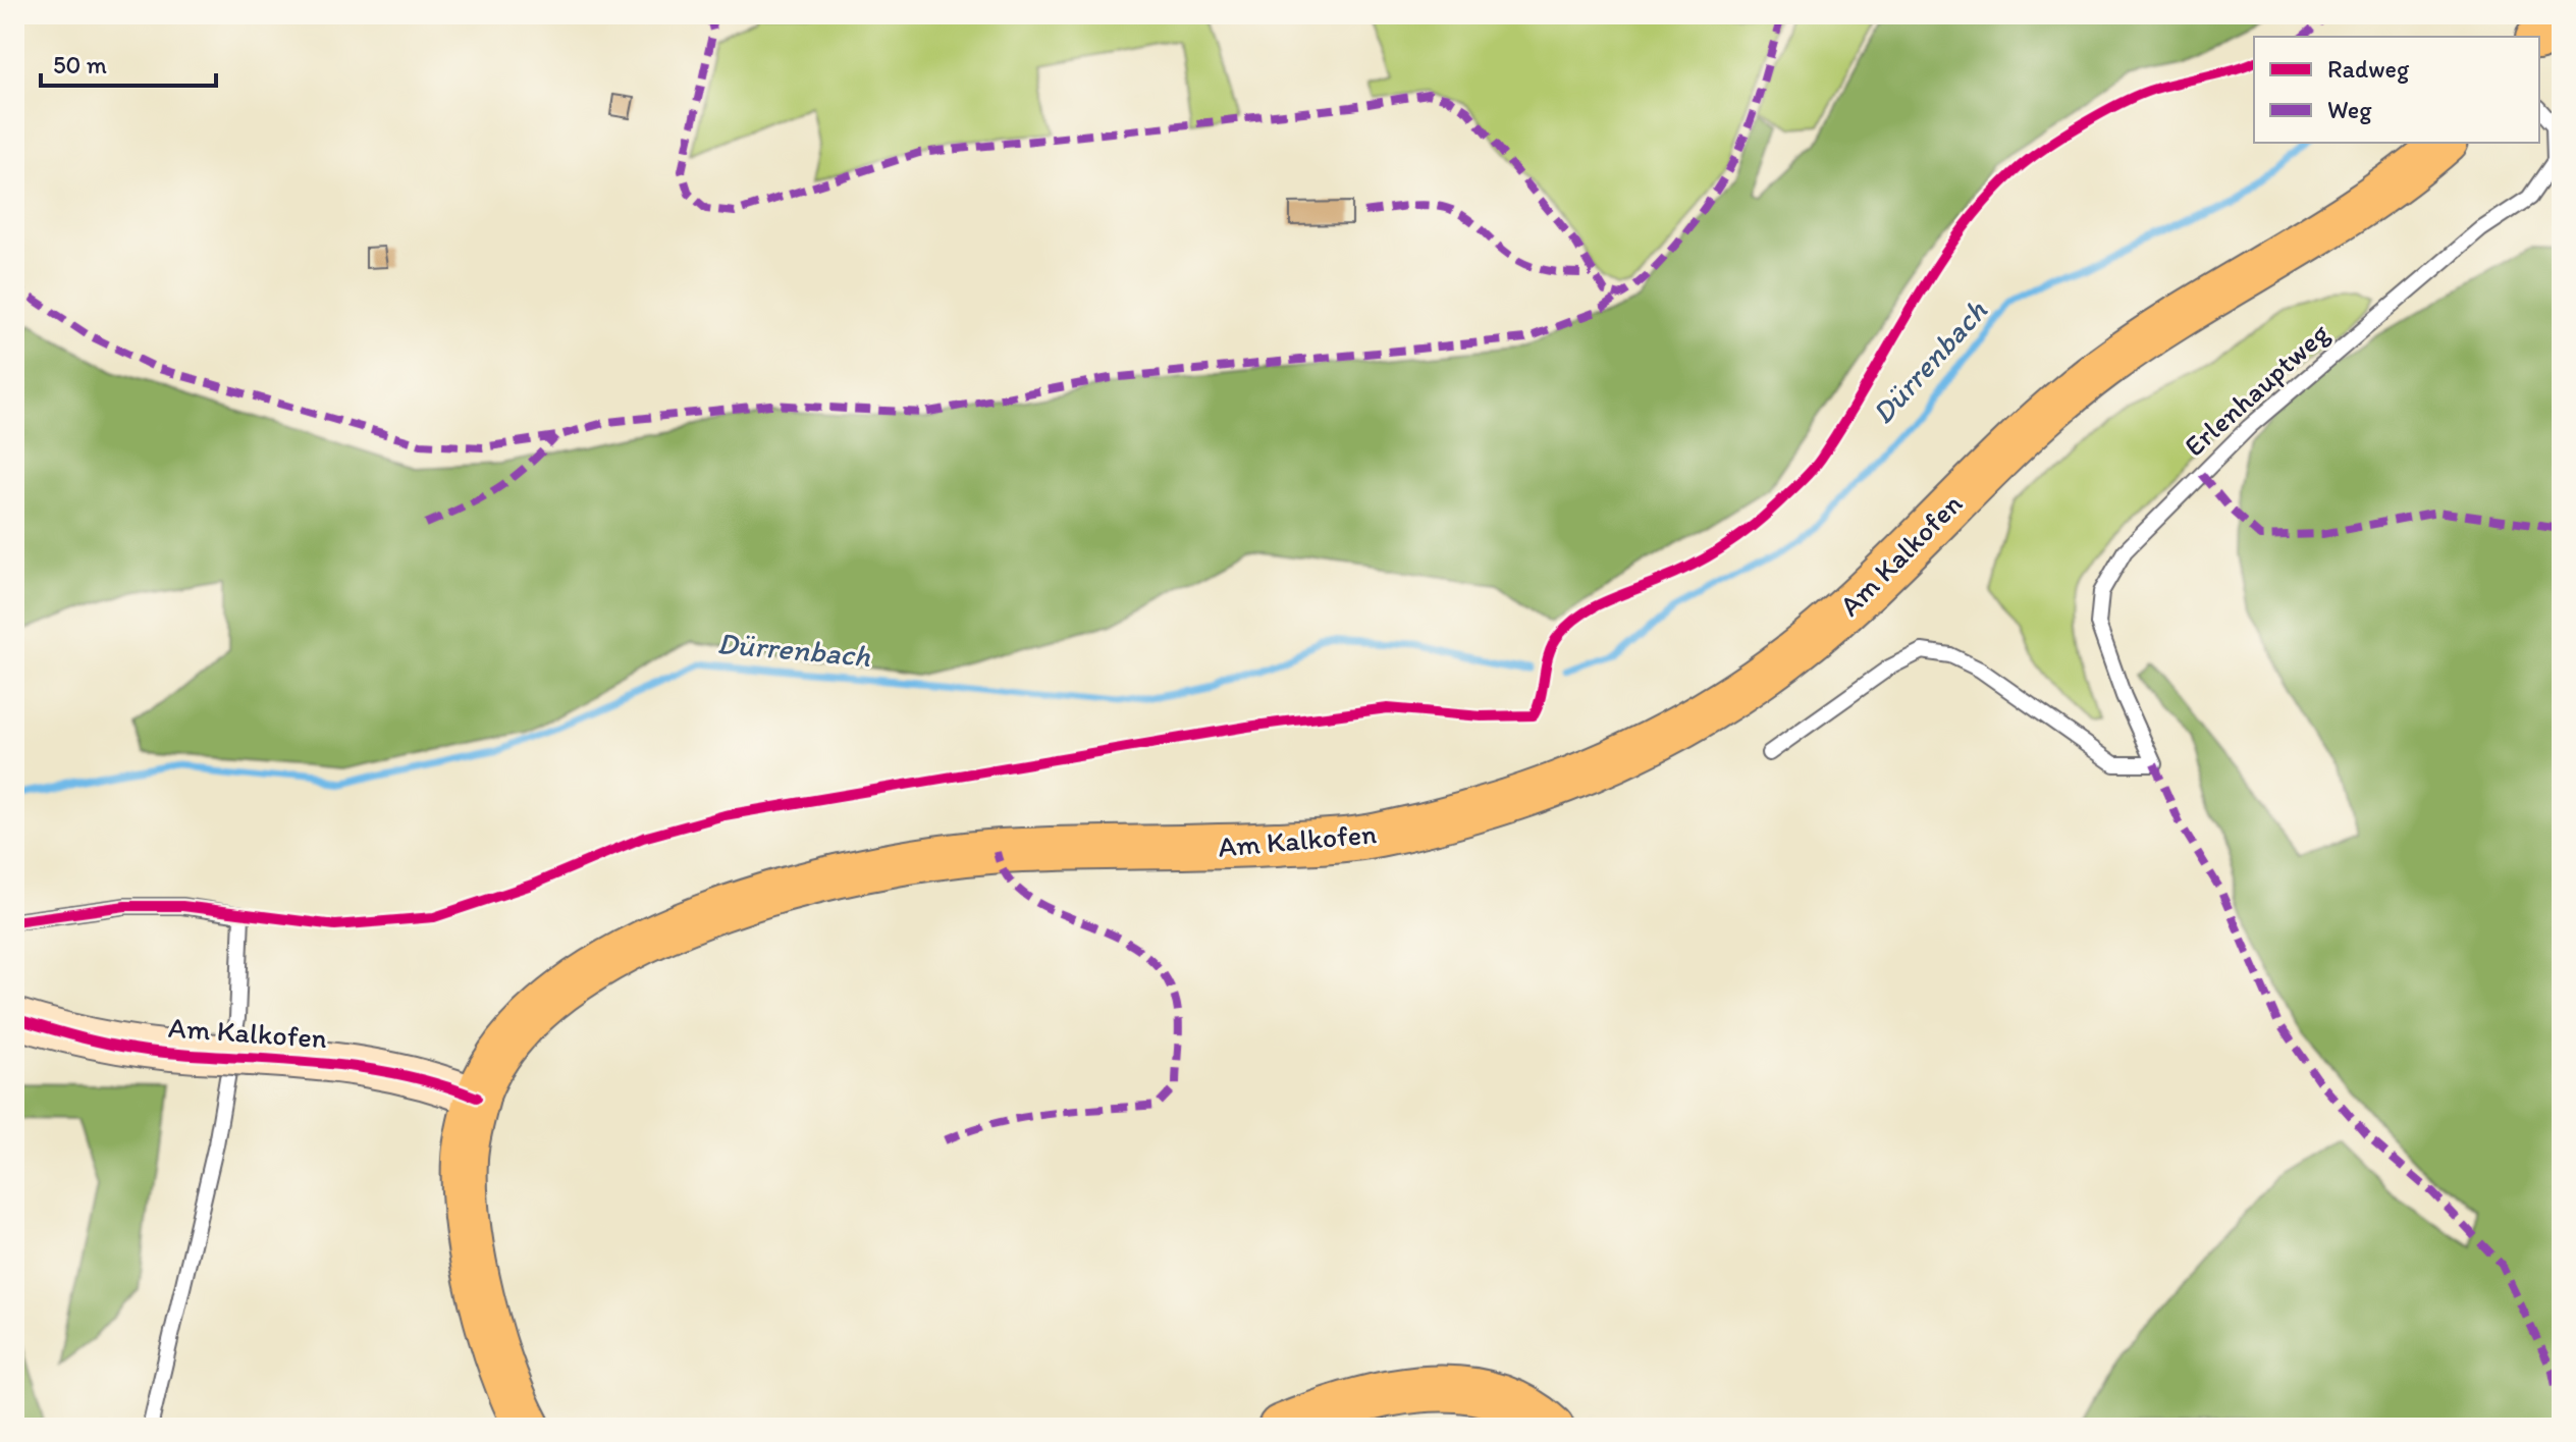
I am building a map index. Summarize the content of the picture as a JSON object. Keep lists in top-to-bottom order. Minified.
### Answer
{"streets":{"main road":["Am Kalkofen"],"lane":["Erlenhauptweg"]},"water":["Dürrenbach"],"legend":["Radweg","Weg"],"scale_bar":"50 m"}
